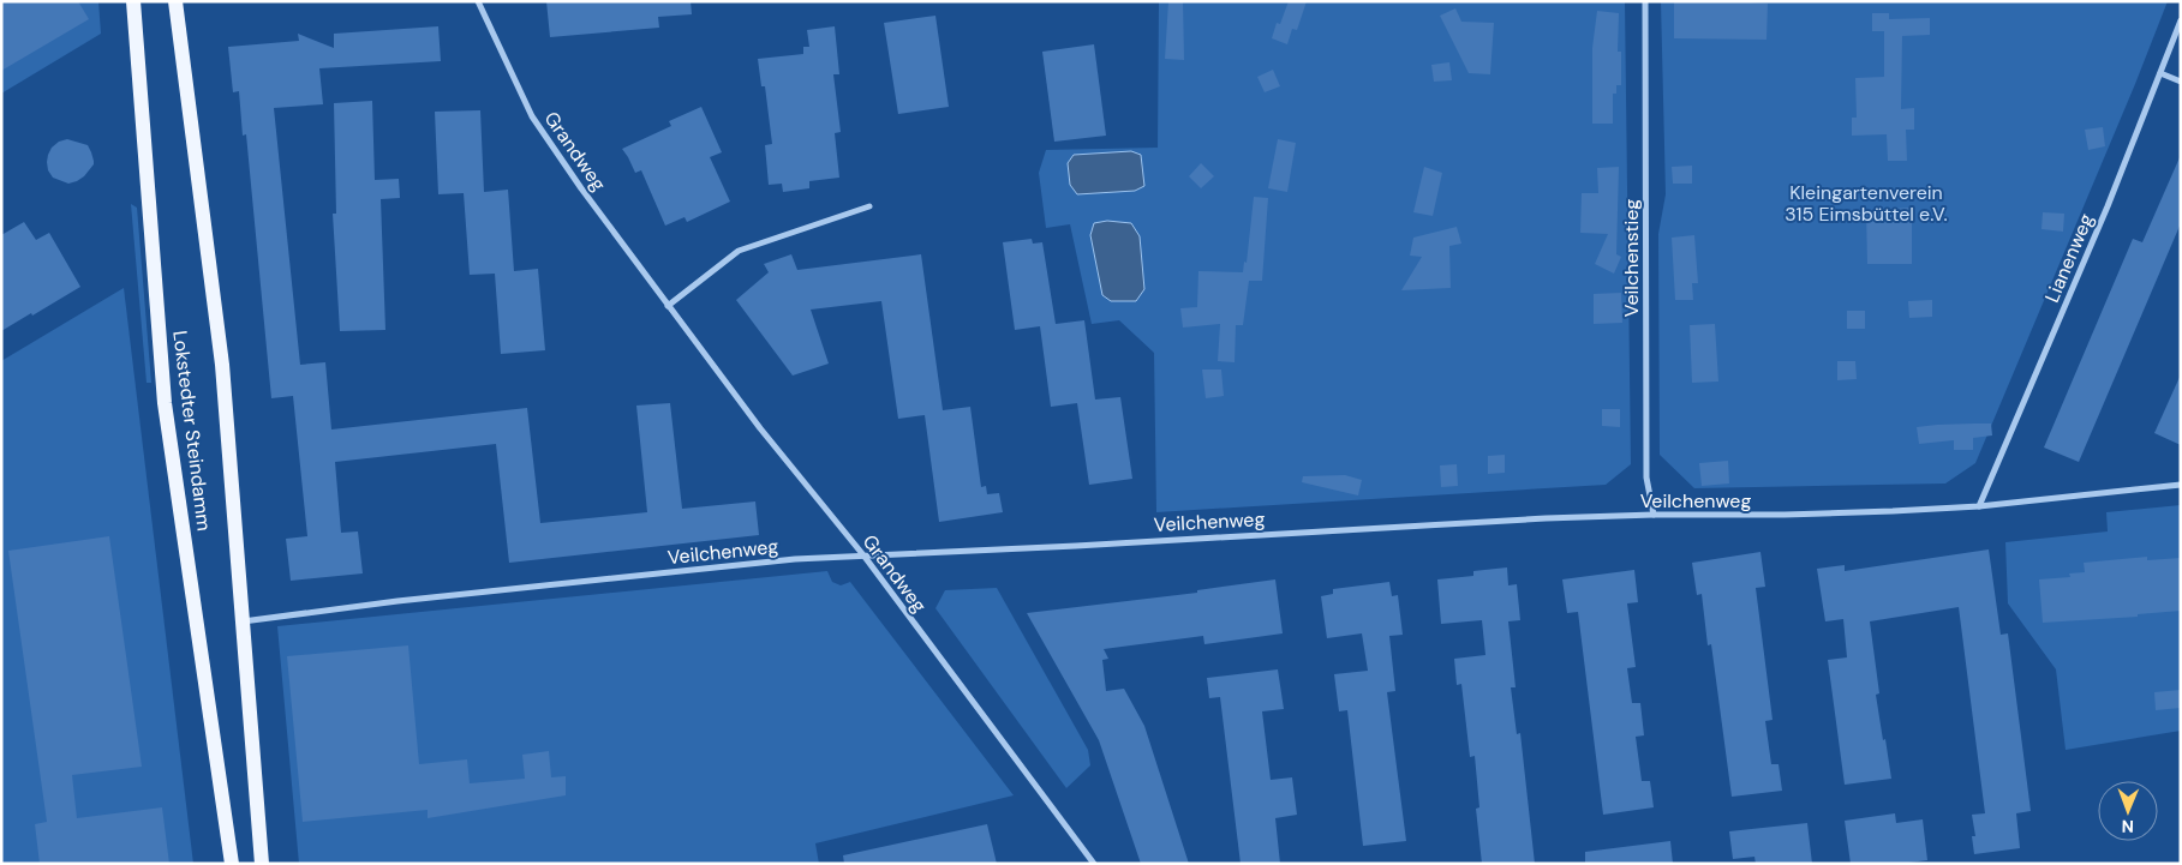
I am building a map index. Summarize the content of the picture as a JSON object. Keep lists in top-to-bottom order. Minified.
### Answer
{"streets":{"main road":["Lokstedter Steindamm"],"street":["Grandweg","Veilchenstieg","Lianenweg","Veilchenweg"]},"crossings":[["Grandweg","Veilchenweg"],["Veilchenstieg","Veilchenweg"],["Lianenweg","Veilchenweg"],["Lokstedter Steindamm","Veilchenweg"]],"parks":["Kleingartenverein 315 Eimsbüttel e.V."],"north":"bottom"}
